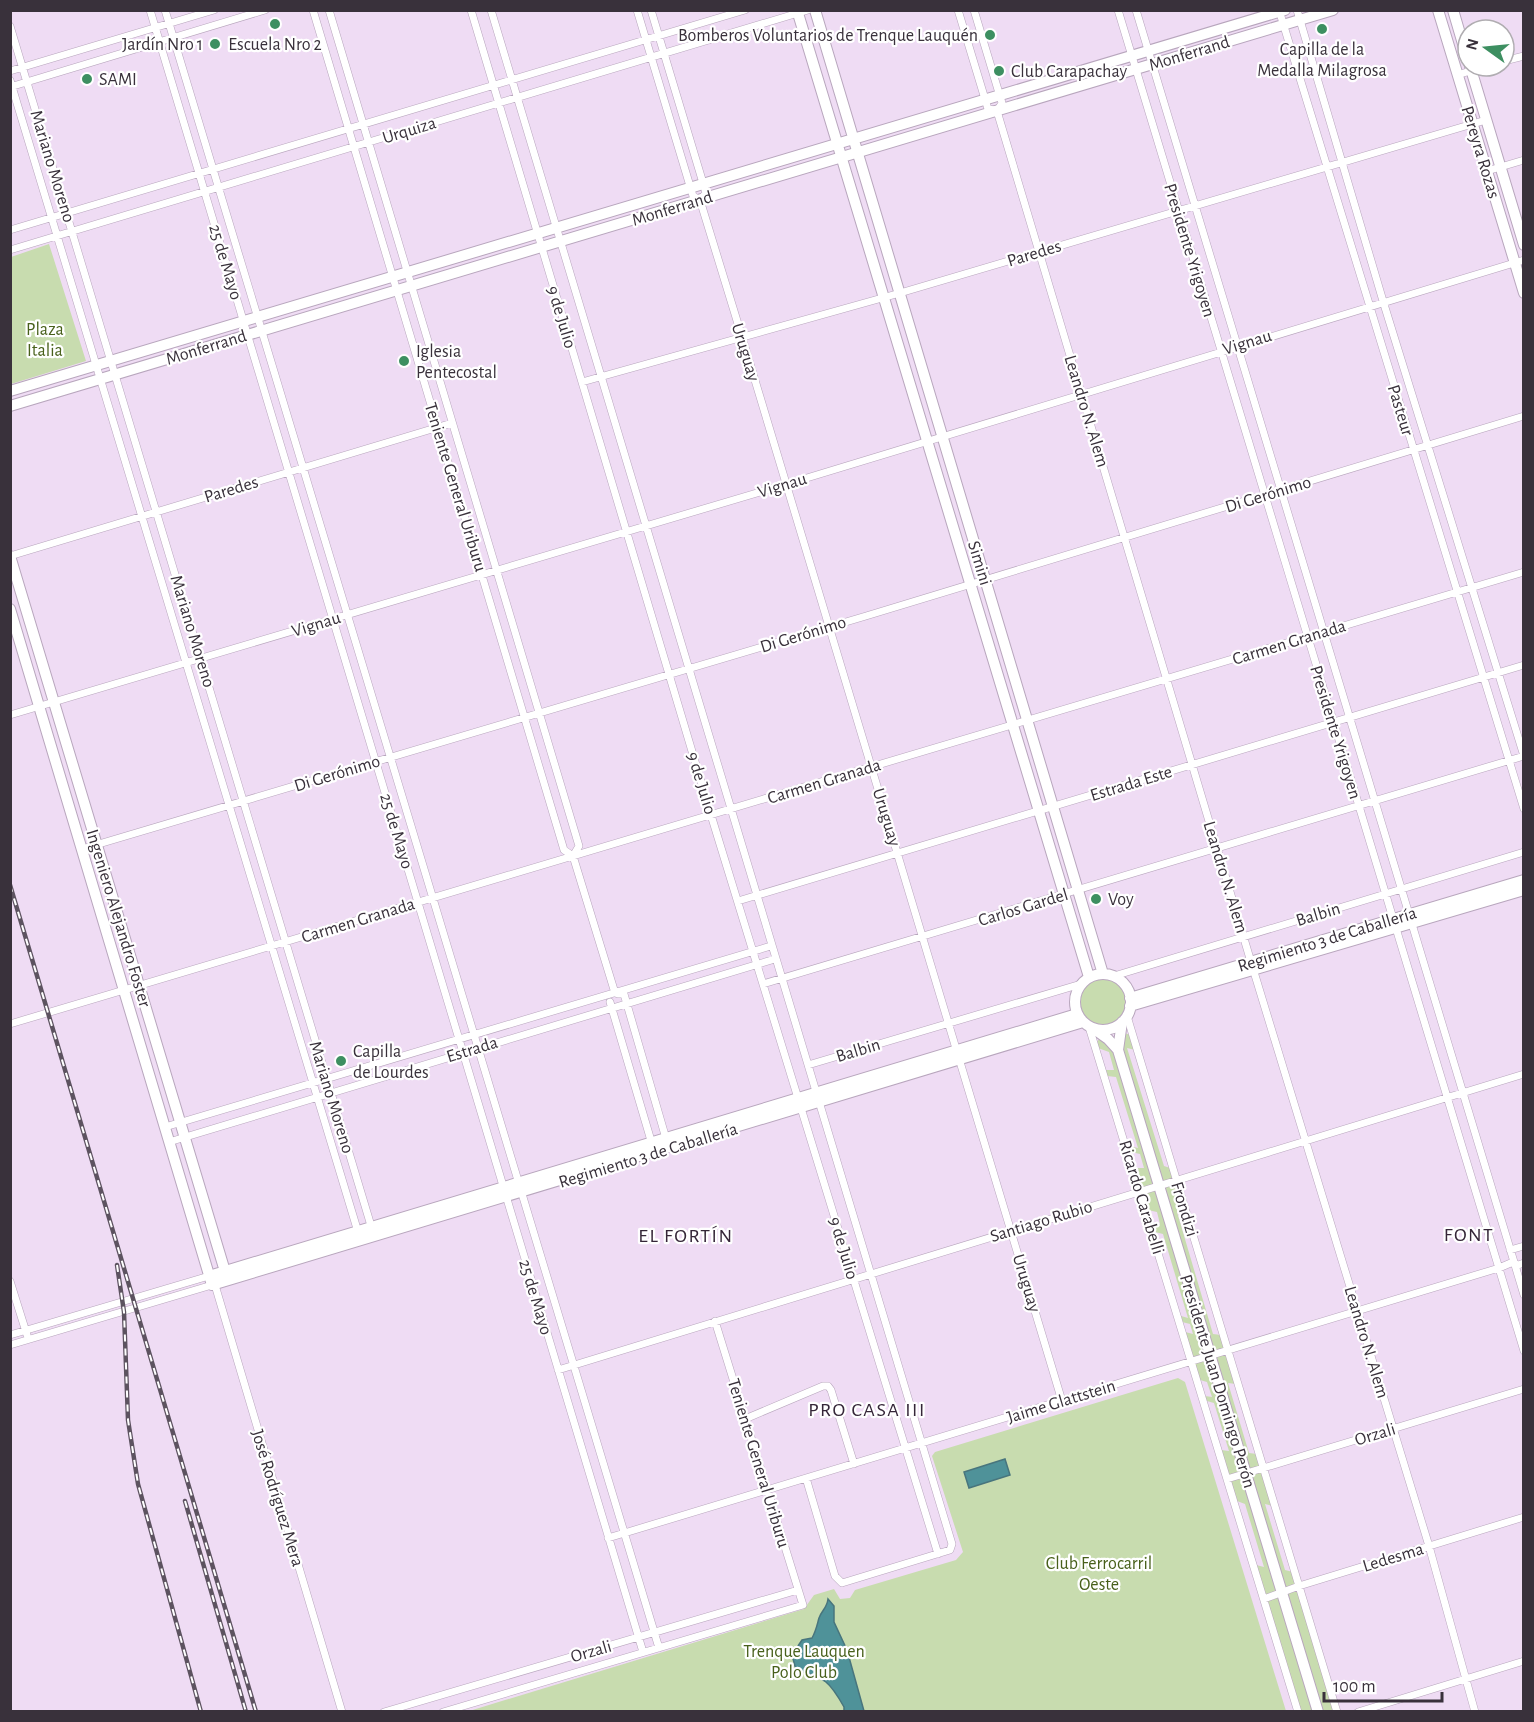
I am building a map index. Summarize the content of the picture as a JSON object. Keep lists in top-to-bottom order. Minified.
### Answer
{"streets":{"street":["Monferrand","Urquiza","Pereyra Rozas","Mariano Moreno","Presidente Yrigoyen","Paredes","25 de Mayo","9 de Julio","Vignau","Uruguay","Pasteur","Leandro N. Alem","Teniente General Uriburu","Di Gerónimo","Simini","Carmen Granada","Estrada Este","Carlos Gardel","Balbin","Ingeniero Alejandro Foster","Regimiento 3 de Caballería","Estrada","Ricardo Carabelli","Frondizi","Santiago Rubio","Presidente Juan Domingo Perón","Jaime Glattstein","Orzali","José Rodríguez Mera","Ledesma"]},"crossings":[["Monferrand","Mariano Moreno"],["Monferrand","Presidente Yrigoyen"],["Monferrand","25 de Mayo"],["Monferrand","9 de Julio"],["Monferrand","Uruguay"],["Monferrand","Pasteur"],["Monferrand","Leandro N. Alem"],["Monferrand","Teniente General Uriburu"],["Monferrand","Simini"],["Urquiza","Mariano Moreno"],["Urquiza","25 de Mayo"],["Urquiza","9 de Julio"],["Urquiza","Uruguay"],["Urquiza","Teniente General Uriburu"],["Urquiza","Simini"],["Pereyra Rozas","Paredes"],["Pereyra Rozas","Vignau"],["Mariano Moreno","Paredes"],["Mariano Moreno","Vignau"],["Mariano Moreno","Di Gerónimo"],["Mariano Moreno","Carmen Granada"],["Mariano Moreno","Regimiento 3 de Caballería"],["Mariano Moreno","Estrada"],["Presidente Yrigoyen","Paredes"],["Presidente Yrigoyen","Vignau"],["Presidente Yrigoyen","Di Gerónimo"],["Presidente Yrigoyen","Carmen Granada"],["Presidente Yrigoyen","Estrada Este"],["Presidente Yrigoyen","Carlos Gardel"],["Presidente Yrigoyen","Balbin"],["Presidente Yrigoyen","Regimiento 3 de Caballería"],["Presidente Yrigoyen","Santiago Rubio"],["Presidente Yrigoyen","Jaime Glattstein"],["Paredes","25 de Mayo"],["Paredes","9 de Julio"],["Paredes","Uruguay"],["Paredes","Pasteur"],["Paredes","Leandro N. Alem"],["Paredes","Teniente General Uriburu"],["Paredes","Simini"],["Paredes","Ingeniero Alejandro Foster"],["25 de Mayo","Vignau"],["25 de Mayo","Di Gerónimo"],["25 de Mayo","Carmen Granada"],["25 de Mayo","Regimiento 3 de Caballería"],["25 de Mayo","Estrada"],["25 de Mayo","Santiago Rubio"],["25 de Mayo","Jaime Glattstein"],["25 de Mayo","Orzali"],["9 de Julio","Vignau"],["9 de Julio","Di Gerónimo"],["9 de Julio","Carmen Granada"],["9 de Julio","Estrada Este"],["9 de Julio","Carlos Gardel"],["9 de Julio","Balbin"],["9 de Julio","Regimiento 3 de Caballería"],["9 de Julio","Estrada"],["9 de Julio","Santiago Rubio"],["9 de Julio","Jaime Glattstein"],["Vignau","Uruguay"],["Vignau","Pasteur"],["Vignau","Leandro N. Alem"],["Vignau","Teniente General Uriburu"],["Vignau","Simini"],["Vignau","Ingeniero Alejandro Foster"],["Uruguay","Di Gerónimo"],["Uruguay","Carmen Granada"],["Uruguay","Estrada Este"],["Uruguay","Carlos Gardel"],["Uruguay","Balbin"],["Uruguay","Regimiento 3 de Caballería"],["Uruguay","Santiago Rubio"],["Uruguay","Jaime Glattstein"],["Pasteur","Di Gerónimo"],["Pasteur","Carmen Granada"],["Pasteur","Estrada Este"],["Pasteur","Carlos Gardel"],["Leandro N. Alem","Di Gerónimo"],["Leandro N. Alem","Carmen Granada"],["Leandro N. Alem","Estrada Este"],["Leandro N. Alem","Carlos Gardel"],["Leandro N. Alem","Balbin"],["Leandro N. Alem","Regimiento 3 de Caballería"],["Leandro N. Alem","Santiago Rubio"],["Leandro N. Alem","Jaime Glattstein"],["Leandro N. Alem","Orzali"],["Leandro N. Alem","Ledesma"],["Teniente General Uriburu","Di Gerónimo"],["Teniente General Uriburu","Carmen Granada"],["Teniente General Uriburu","Estrada"],["Teniente General Uriburu","Santiago Rubio"],["Teniente General Uriburu","Jaime Glattstein"],["Teniente General Uriburu","Orzali"],["Di Gerónimo","Simini"],["Di Gerónimo","Ingeniero Alejandro Foster"],["Simini","Carmen Granada"],["Simini","Estrada Este"],["Simini","Carlos Gardel"],["Simini","Balbin"],["Simini","Regimiento 3 de Caballería"],["Simini","Ricardo Carabelli"],["Simini","Frondizi"],["Simini","Presidente Juan Domingo Perón"],["Carmen Granada","Ingeniero Alejandro Foster"],["Balbin","Regimiento 3 de Caballería"],["Balbin","Ricardo Carabelli"],["Balbin","Frondizi"],["Balbin","Presidente Juan Domingo Perón"],["Ingeniero Alejandro Foster","Regimiento 3 de Caballería"],["Ingeniero Alejandro Foster","Estrada"],["Ingeniero Alejandro Foster","José Rodríguez Mera"],["Regimiento 3 de Caballería","Ricardo Carabelli"],["Regimiento 3 de Caballería","Frondizi"],["Regimiento 3 de Caballería","Presidente Juan Domingo Perón"],["Regimiento 3 de Caballería","José Rodríguez Mera"],["Ricardo Carabelli","Frondizi"],["Ricardo Carabelli","Santiago Rubio"],["Ricardo Carabelli","Presidente Juan Domingo Perón"],["Ricardo Carabelli","Jaime Glattstein"],["Ricardo Carabelli","Orzali"],["Ricardo Carabelli","Ledesma"],["Frondizi","Santiago Rubio"],["Frondizi","Presidente Juan Domingo Perón"],["Frondizi","Jaime Glattstein"],["Frondizi","Orzali"],["Frondizi","Ledesma"],["Santiago Rubio","Presidente Juan Domingo Perón"],["Presidente Juan Domingo Perón","Jaime Glattstein"],["Presidente Juan Domingo Perón","Orzali"],["Presidente Juan Domingo Perón","Ledesma"]],"districts":["FONT","EL FORTÍN","PRO CASA III"],"parks":["Plaza Italia","Club Ferrocarril Oeste","Trenque Lauquen Polo Club"],"places":["Escuela Nro 2","Capilla de la Medalla Milagrosa","Bomberos Voluntarios de Trenque Lauquén","Jardín Nro 1","Club Carapachay","SAMI","Iglesia Pentecostal","Voy","Capilla de Lourdes"],"scale_bar":"100 m","north":"left"}
